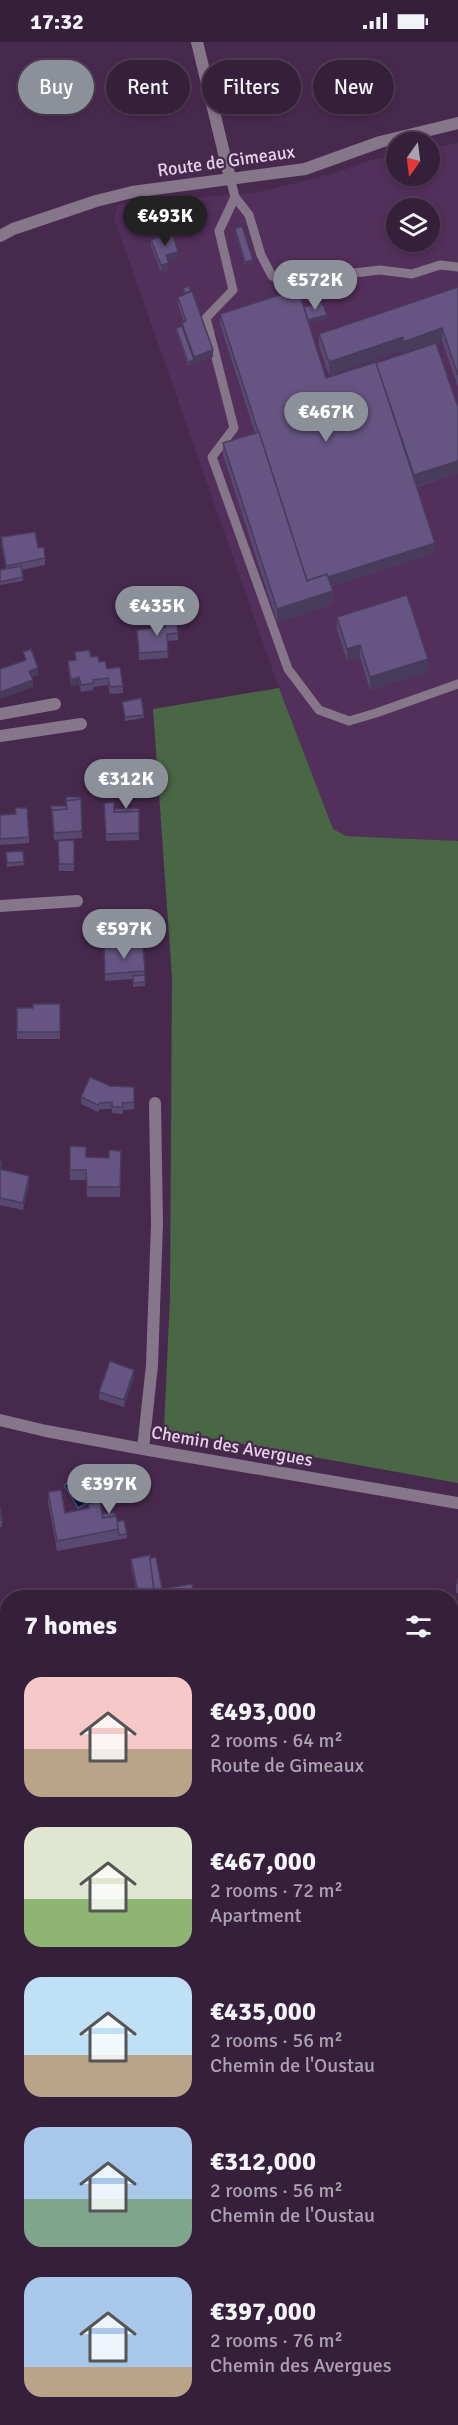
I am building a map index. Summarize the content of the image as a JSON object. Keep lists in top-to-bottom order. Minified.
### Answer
{"streets":{"street":["Route de Gimeaux","Chemin des Avergues"]},"north":"bottom","page":{"status":"17:32","chip":["Buy","Rent","Filters","New"],"price":["€493K","€572K","€467K","€435K","€312K","€597K","€397K"],"heading":"7 homes","list":[{"name":"€493,000","note":"2 rooms · 64 m² · Route de Gimeaux"},{"name":"€467,000","note":"2 rooms · 72 m² · Apartment"},{"name":"€435,000","note":"2 rooms · 56 m² · Chemin de l'Oustau"},{"name":"€312,000","note":"2 rooms · 56 m² · Chemin de l'Oustau"},{"name":"€397,000","note":"2 rooms · 76 m² · Chemin des Avergues"}]}}
